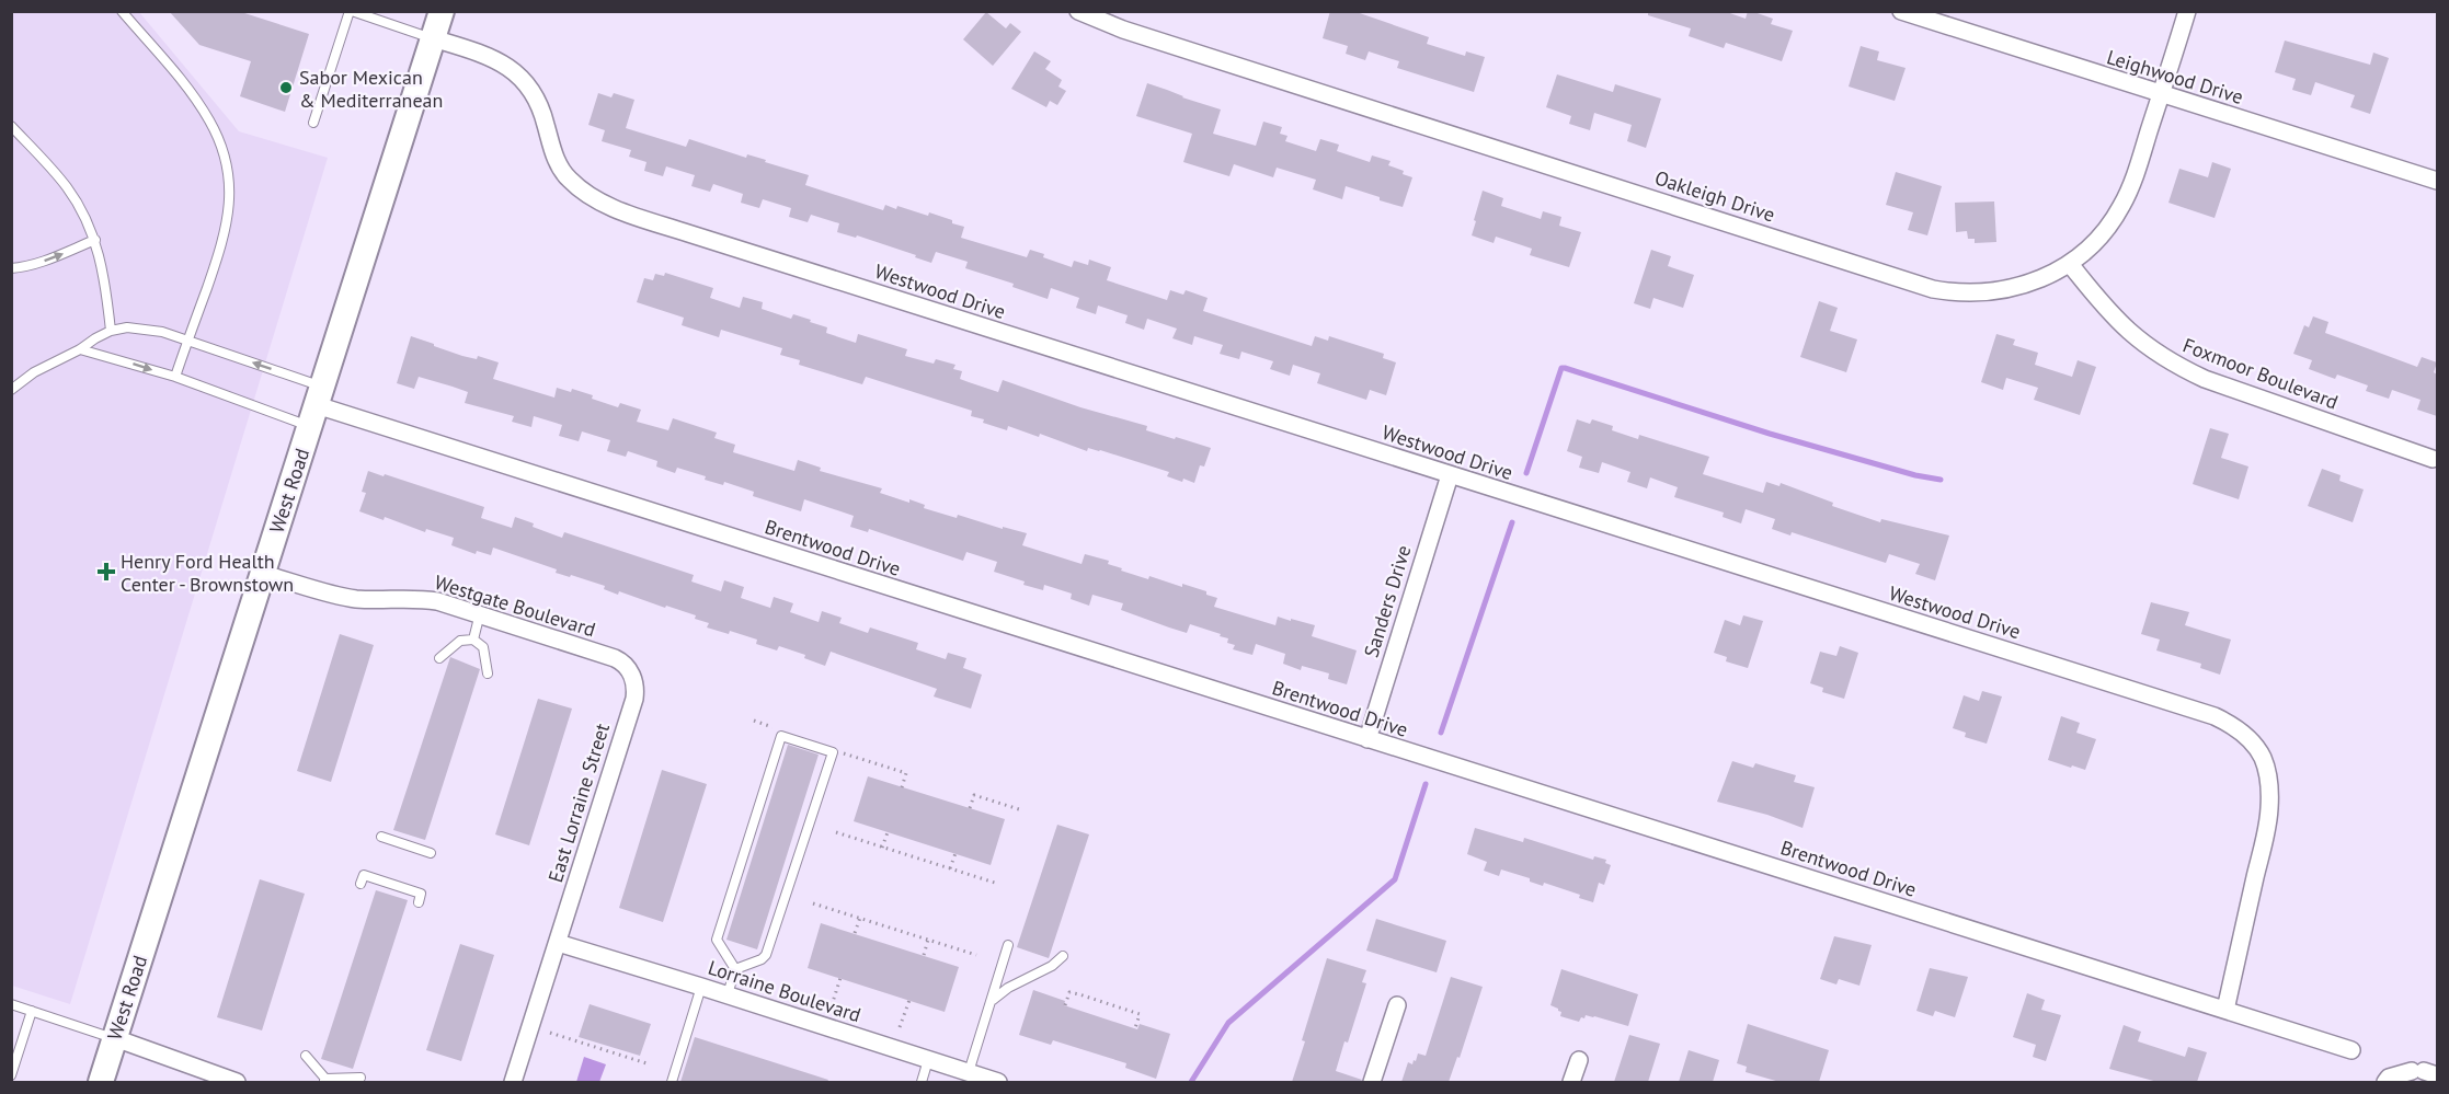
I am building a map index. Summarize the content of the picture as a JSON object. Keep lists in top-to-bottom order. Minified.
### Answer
{"streets":{"main road":["West Road"],"street":["Leighwood Drive","Oakleigh Drive","Westwood Drive","Foxmoor Boulevard","Brentwood Drive","Sanders Drive","Westgate Boulevard","East Lorraine Street","Lorraine Boulevard"]},"crossings":[["Leighwood Drive","Oakleigh Drive"],["Oakleigh Drive","Foxmoor Boulevard"],["Westwood Drive","West Road"],["Westwood Drive","Brentwood Drive"],["Westwood Drive","Sanders Drive"],["West Road","Brentwood Drive"],["West Road","Westgate Boulevard"],["Brentwood Drive","Sanders Drive"],["Westgate Boulevard","East Lorraine Street"],["East Lorraine Street","Lorraine Boulevard"]],"places":{"other":["Sabor Mexican & Mediterranean"],"health":["Henry Ford Health Center - Brownstown"]}}
